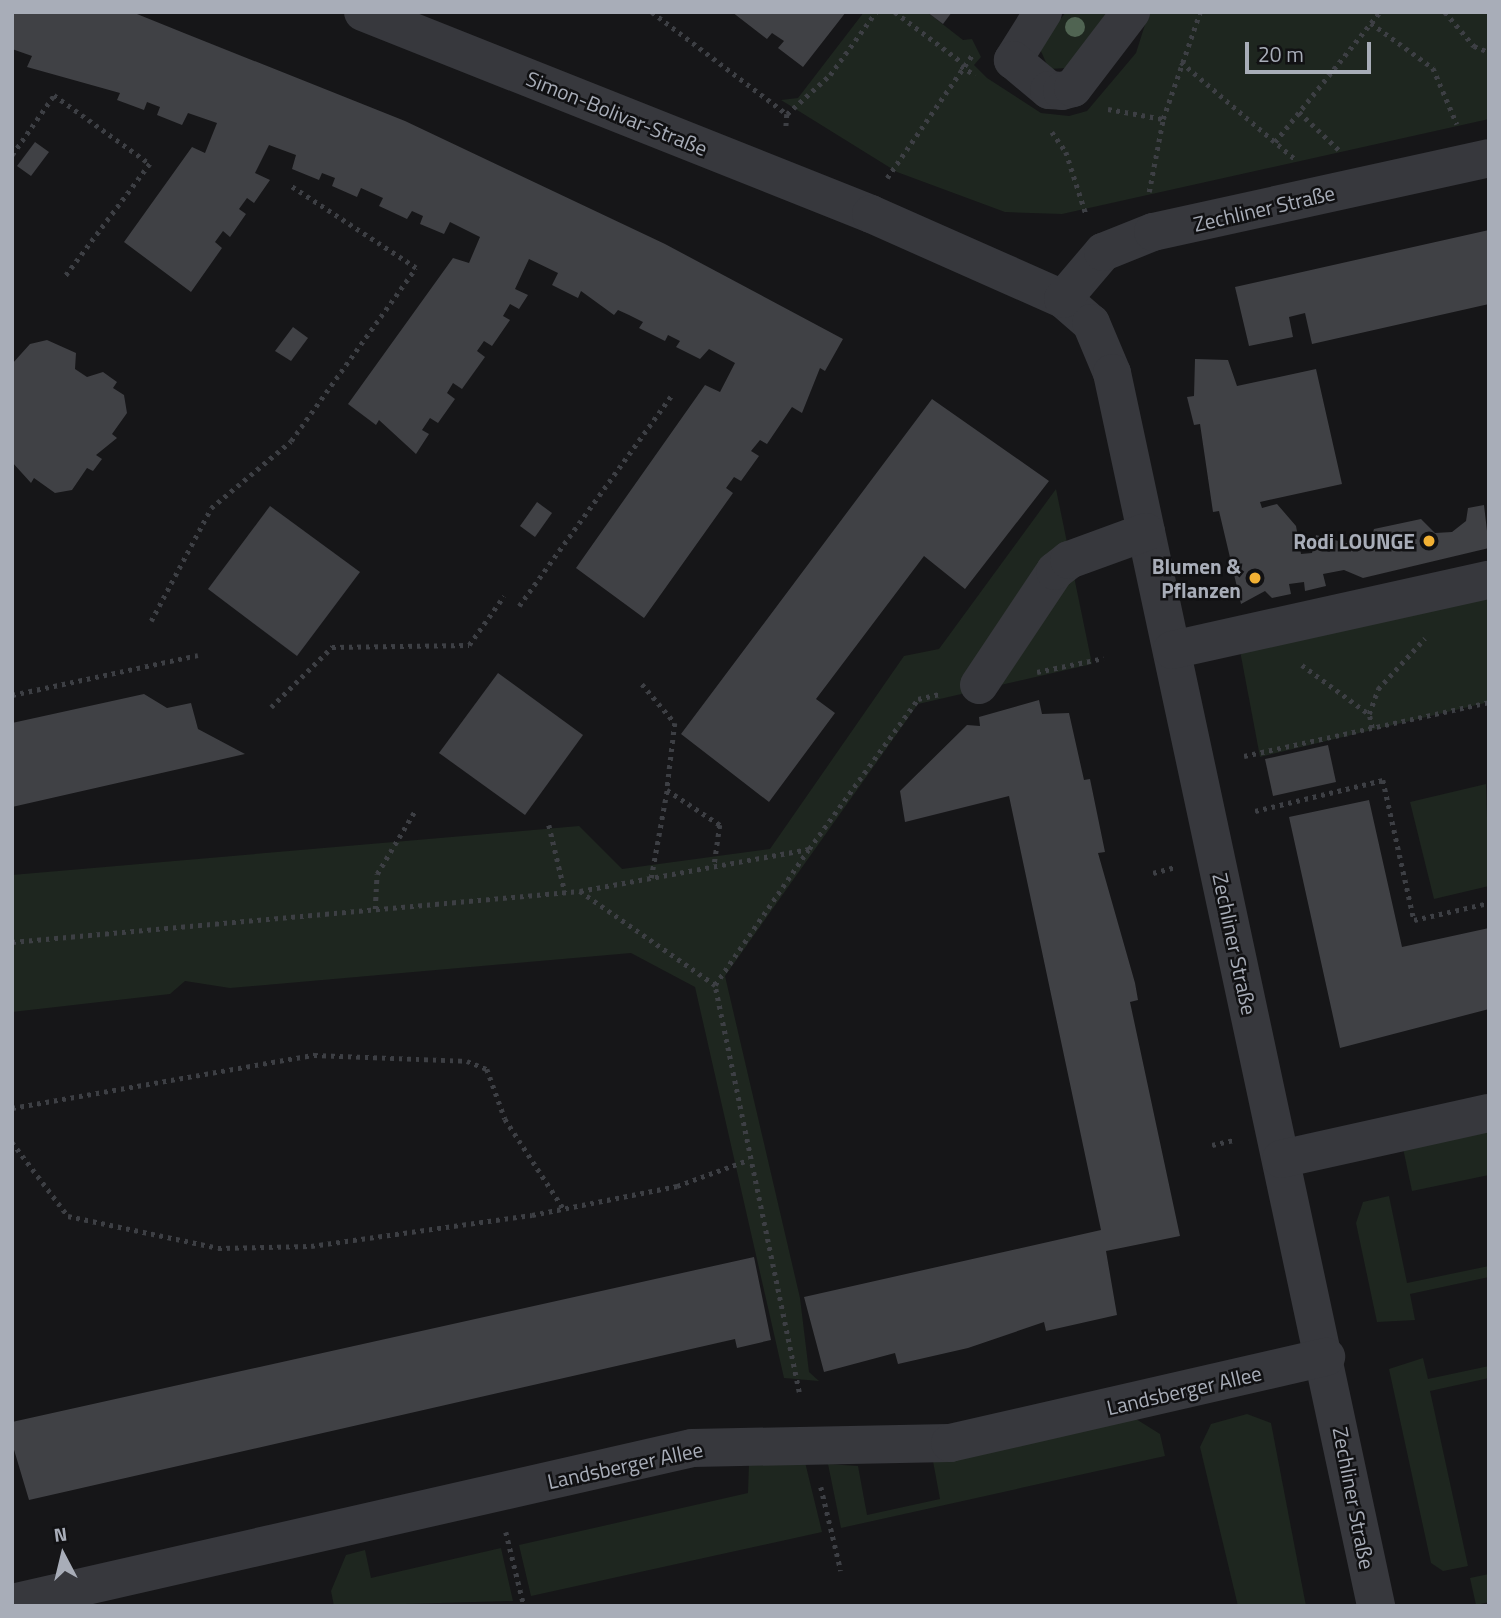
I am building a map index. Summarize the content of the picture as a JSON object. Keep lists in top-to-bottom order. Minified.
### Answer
{"streets":{"street":["Simon-Bolivar-Straße","Zechliner Straße","Landsberger Allee"]},"crossings":[["Simon-Bolivar-Straße","Zechliner Straße"],["Zechliner Straße","Landsberger Allee"]],"places":["Rodi LOUNGE","Blumen & Pflanzen"],"scale_bar":"20 m","north":"top"}
